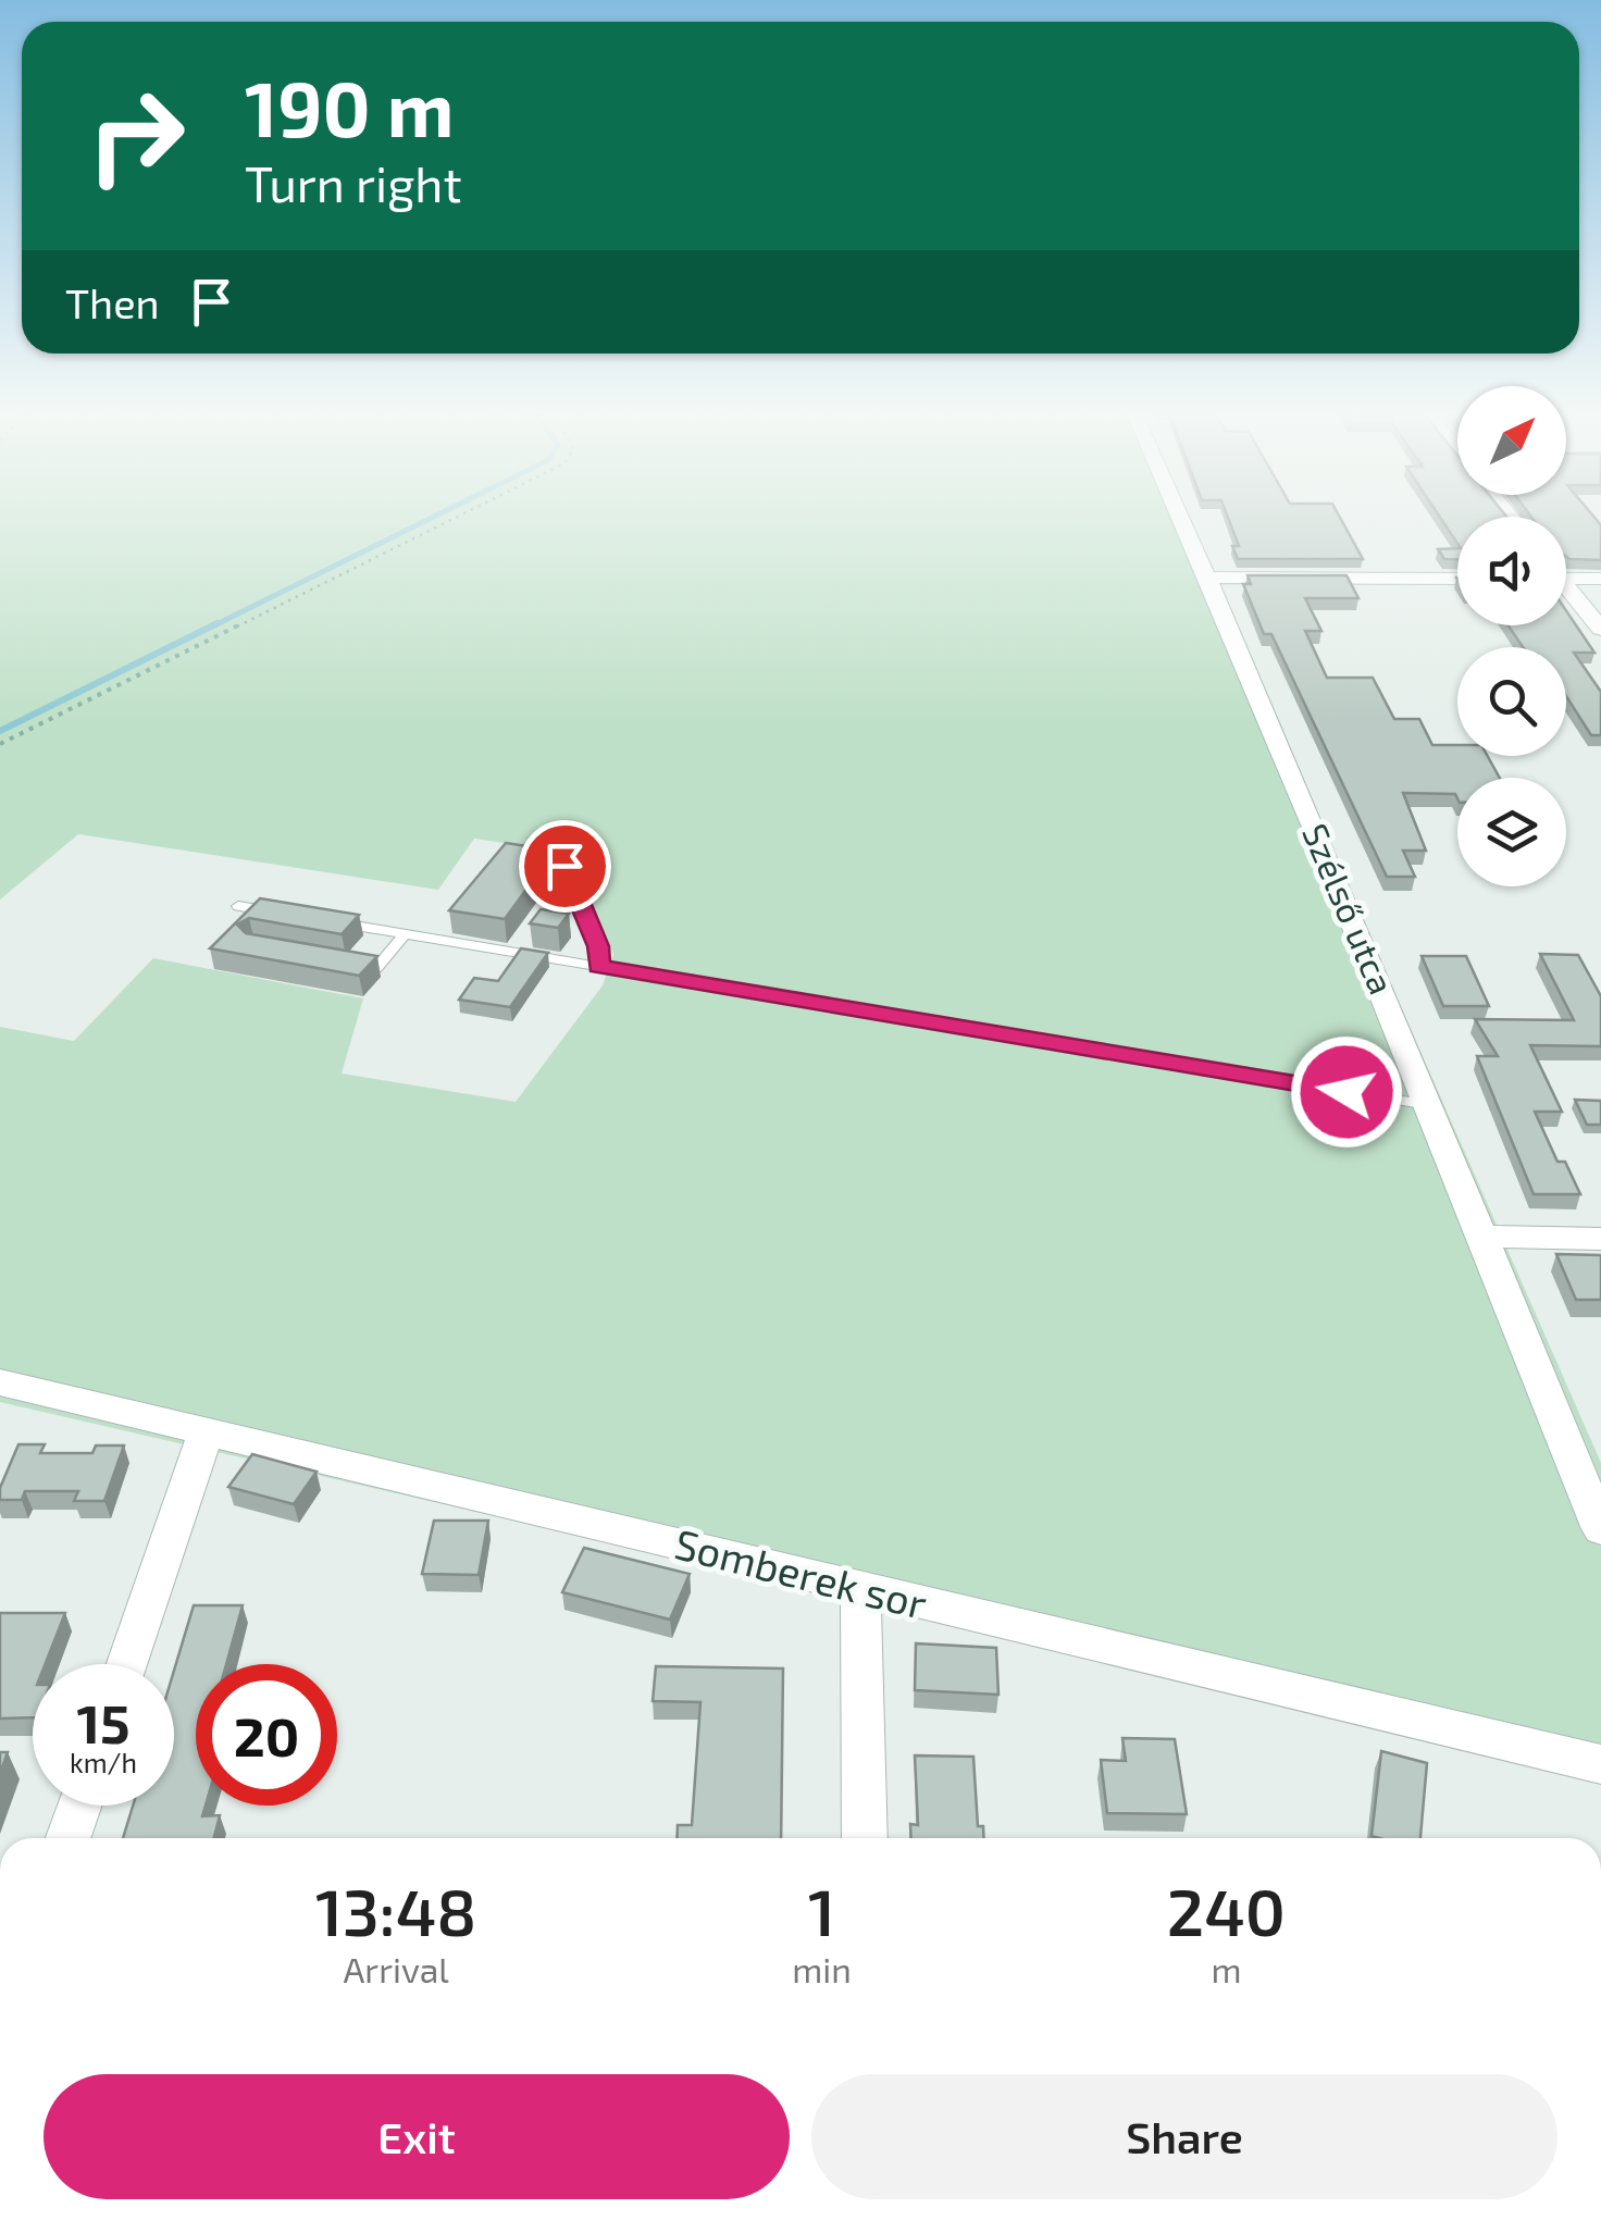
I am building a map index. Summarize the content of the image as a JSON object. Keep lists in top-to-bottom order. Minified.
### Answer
{"streets":{"street":["Szélső utca","Somberek sor"]},"north":"top right","page":{"turn":["190 m","Turn right"],"then":"Then","speed":"15 km/h","limit":"20","eta":["13:48","Arrival","1","min","240","m"],"buttons":["Exit","Share"]}}
